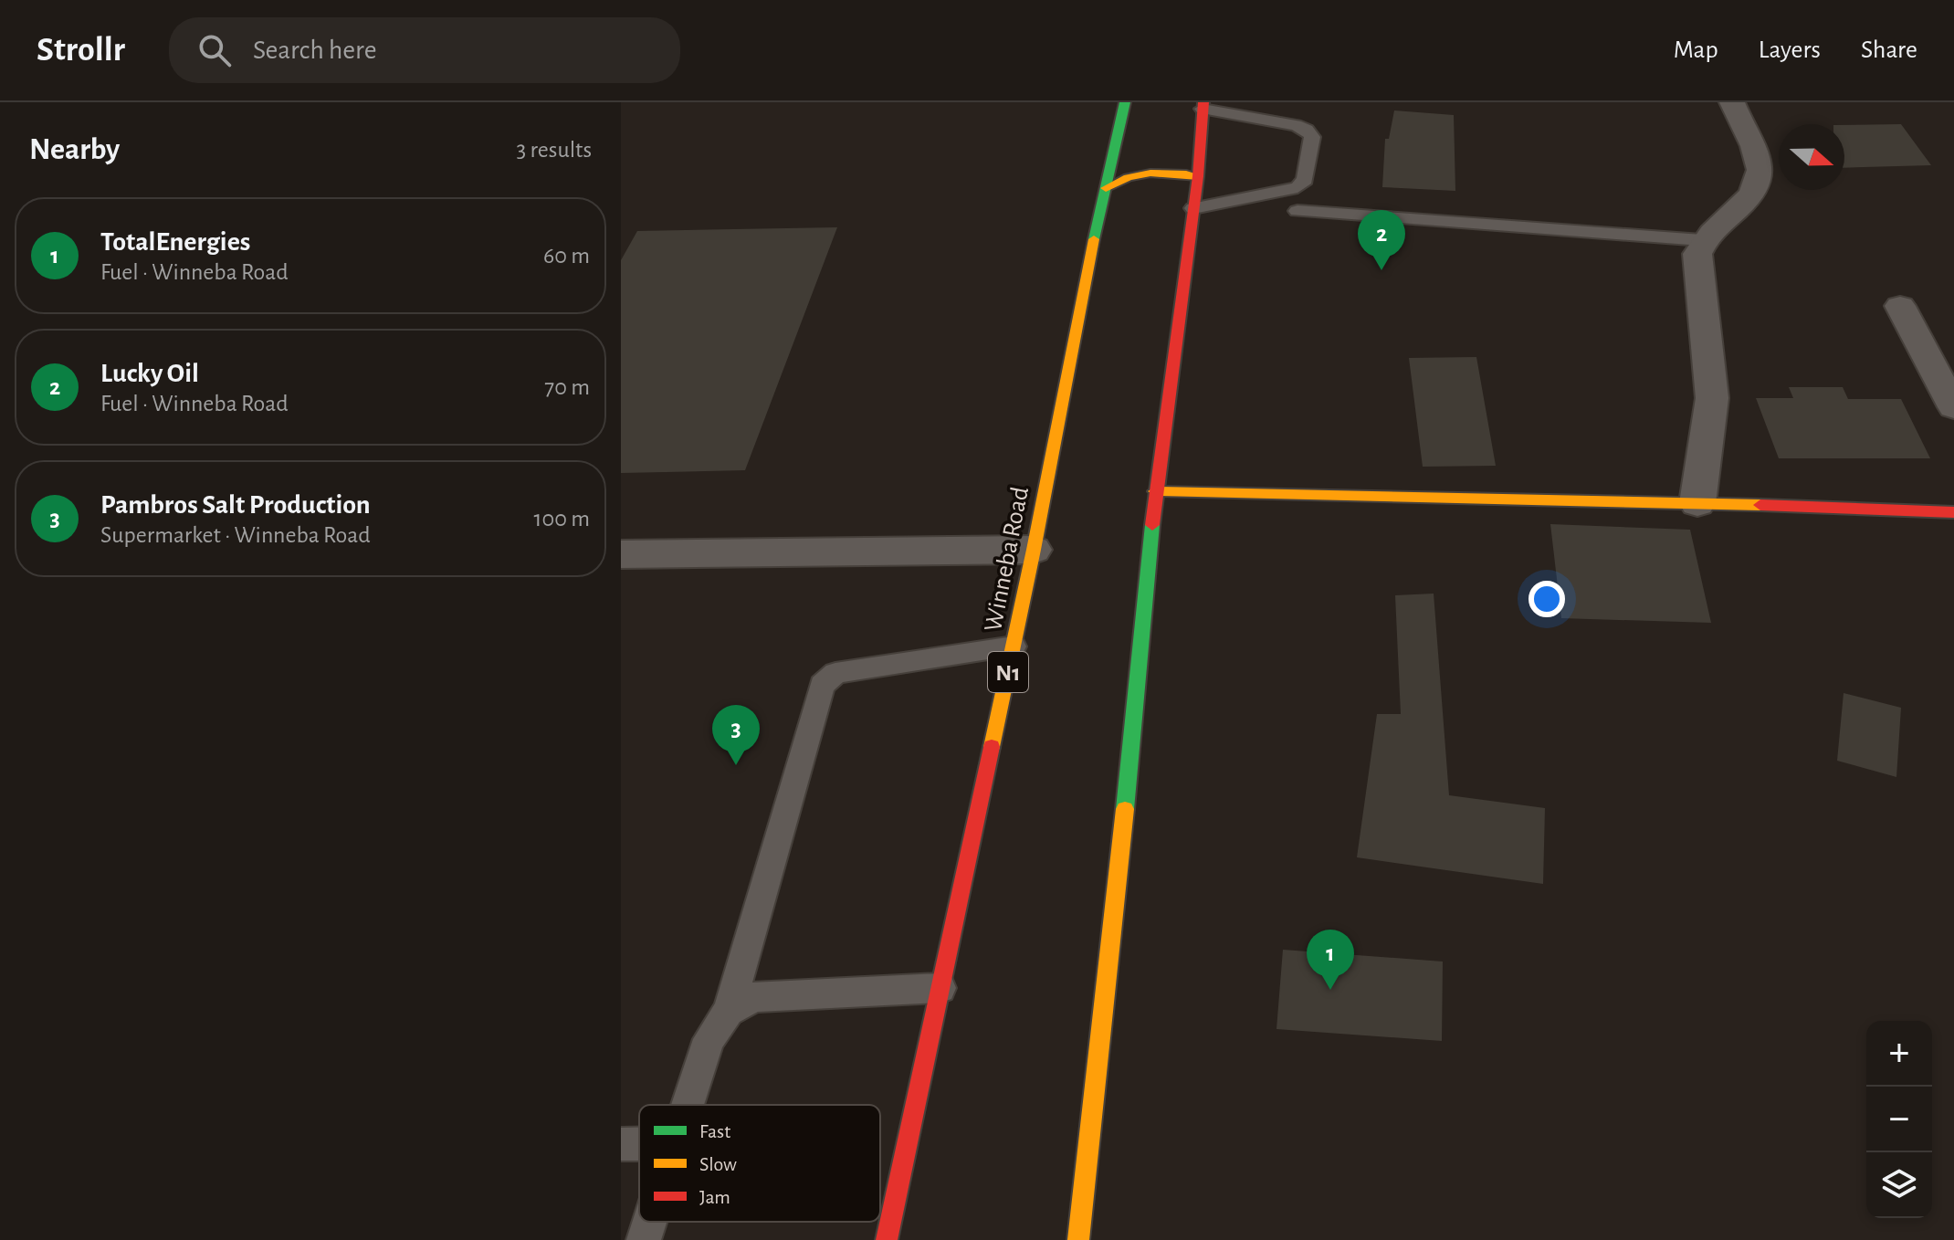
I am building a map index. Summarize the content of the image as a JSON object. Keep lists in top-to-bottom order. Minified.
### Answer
{"streets":{"main road":["Winneba Road","N1"]},"legend":["Fast","Slow","Jam"],"north":"right","page":{"header":"Strollr","search":"Search here","nav":["Map","Layers","Share"],"heading":["Nearby","3 results"],"list":[{"mark":"1","name":"TotalEnergies","note":"Fuel · Winneba Road","value":"60 m"},{"mark":"2","name":"Lucky Oil","note":"Fuel · Winneba Road","value":"70 m"},{"mark":"3","name":"Pambros Salt Production","note":"Supermarket · Winneba Road","value":"100 m"}],"pins":["2","3","1"],"map_buttons":["+","−"]}}
